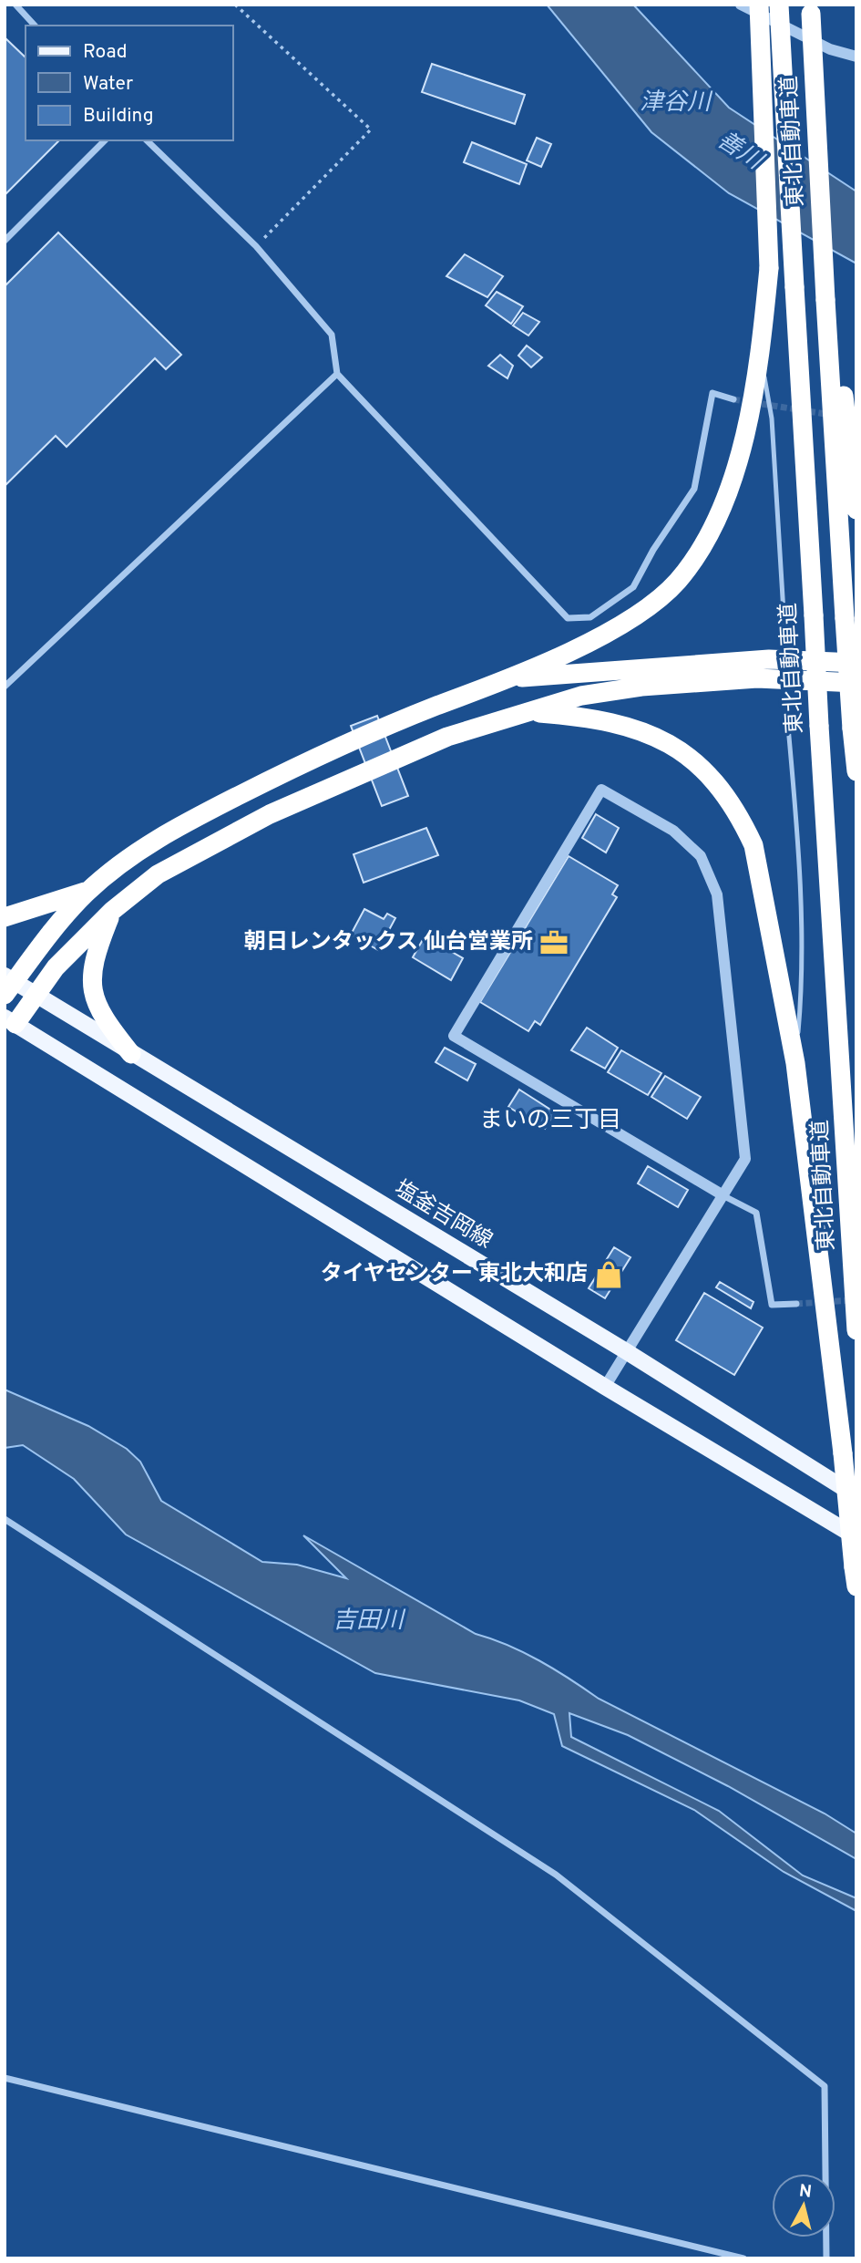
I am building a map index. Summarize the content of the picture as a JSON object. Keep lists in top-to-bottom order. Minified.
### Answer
{"streets":{"highway":["東北自動車道"],"main road":["塩釜吉岡線"]},"districts":["まいの三丁目"],"water":["津谷川","善川","吉田川"],"places":{"office":["朝日レンタックス 仙台営業所"],"shop":["タイヤセンター 東北大和店"]},"legend":["Road","Water","Building"],"north":"top"}
